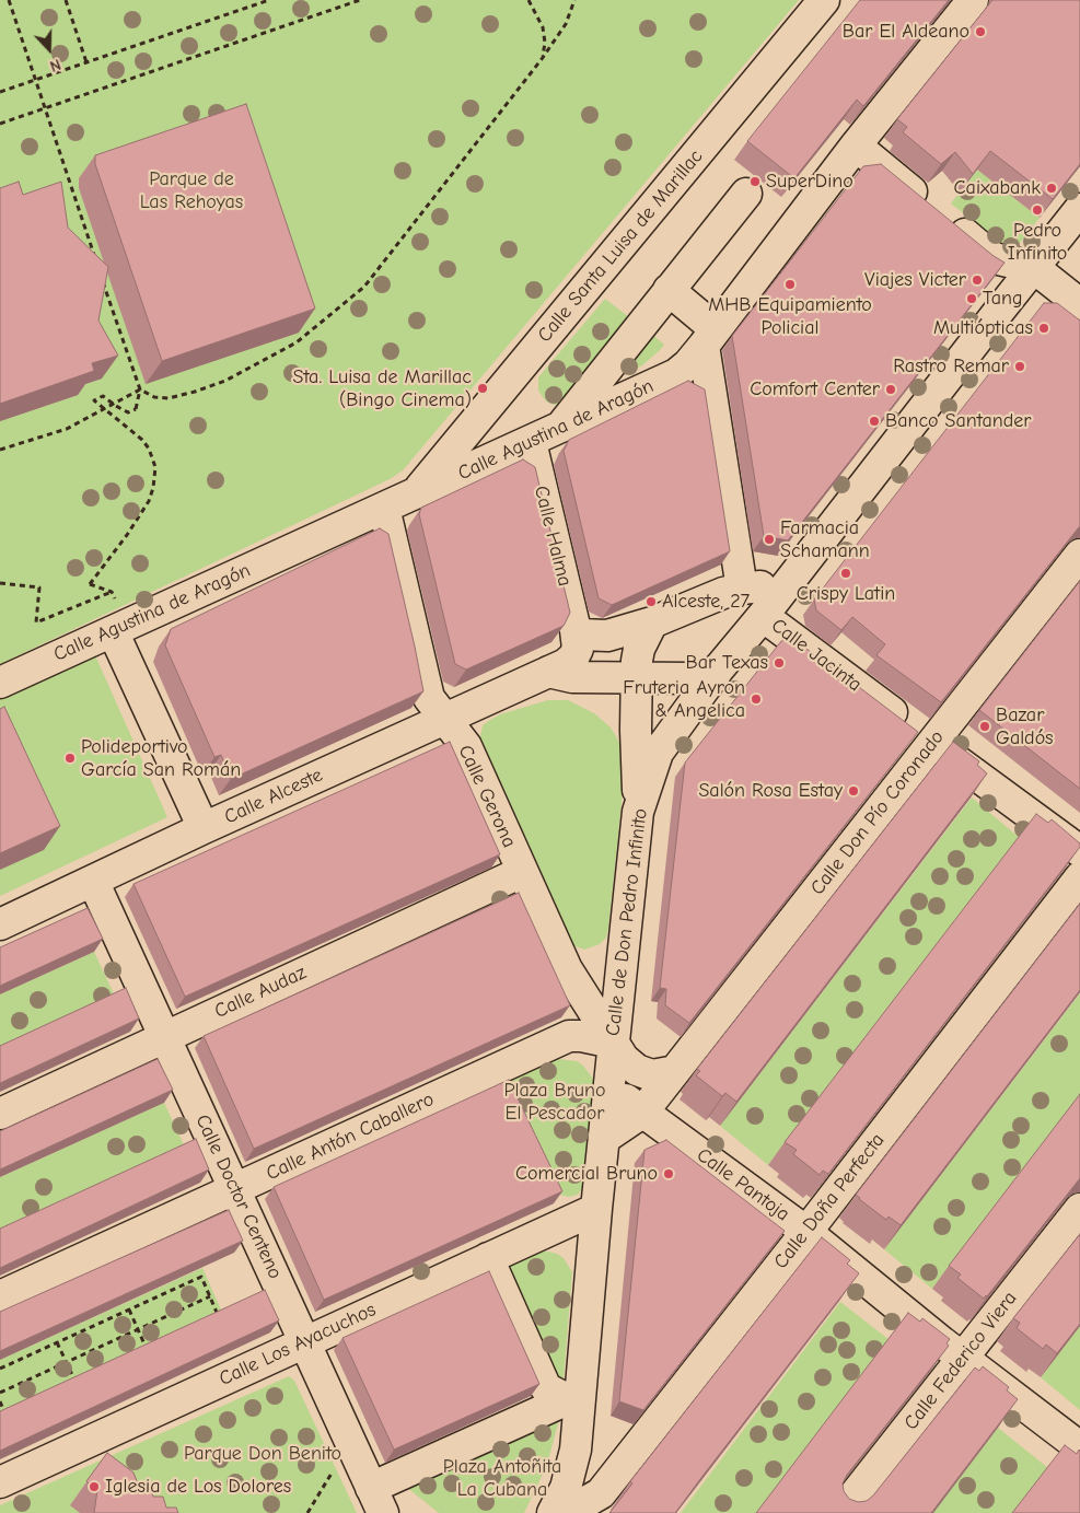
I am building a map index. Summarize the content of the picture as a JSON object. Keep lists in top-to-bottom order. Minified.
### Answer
{"streets":{"street":["Calle Santa Luisa de Marillac","Calle Agustina de Aragón","Calle Halma","Calle Jacinta","Calle Alceste","Calle Gerona","Calle Don Pío Coronado","Calle de Don Pedro Infinito","Calle Audaz","Calle Antón Caballero","Calle Pantoja","Calle Doctor Centeno","Calle Doña Perfecta","Calle Los Ayacuchos","Calle Federico Viera"]},"crossings":[["Calle Santa Luisa de Marillac","Calle Agustina de Aragón"],["Calle Agustina de Aragón","Calle Halma"],["Calle Agustina de Aragón","Calle Gerona"],["Calle Halma","Calle Alceste"],["Calle Jacinta","Calle Don Pío Coronado"],["Calle Jacinta","Calle de Don Pedro Infinito"],["Calle Alceste","Calle Gerona"],["Calle Alceste","Calle de Don Pedro Infinito"],["Calle Alceste","Calle Doctor Centeno"],["Calle Gerona","Calle de Don Pedro Infinito"],["Calle Gerona","Calle Audaz"],["Calle Gerona","Calle Antón Caballero"],["Calle Don Pío Coronado","Calle de Don Pedro Infinito"],["Calle Don Pío Coronado","Calle Pantoja"],["Calle de Don Pedro Infinito","Calle Antón Caballero"],["Calle de Don Pedro Infinito","Calle Pantoja"],["Calle de Don Pedro Infinito","Calle Los Ayacuchos"],["Calle Audaz","Calle Doctor Centeno"],["Calle Antón Caballero","Calle Doctor Centeno"],["Calle Pantoja","Calle Doña Perfecta"],["Calle Pantoja","Calle Federico Viera"],["Calle Doctor Centeno","Calle Los Ayacuchos"]],"parks":["Parque de Las Rehoyas","Plaza Bruno El Pescador","Parque Don Benito","Plaza Antoñita La Cubana"],"places":["Bar El Aldeano","SuperDino","Caixabank","Pedro Infinito","Viajes Victer","MHB Equipamiento Policial","Tang","Multiópticas","Rastro Remar","Sta. Luisa de Marillac (Bingo Cinema)","Comfort Center","Banco Santander","Farmacia Schamann","Crispy Latin","Alceste, 27","Bar Texas","Fruteria Ayron & Angelica","Bazar Galdós","Polideportivo García San Román","Salón Rosa Estay","Comercial Bruno","Iglesia de Los Dolores"],"north":"bottom"}
